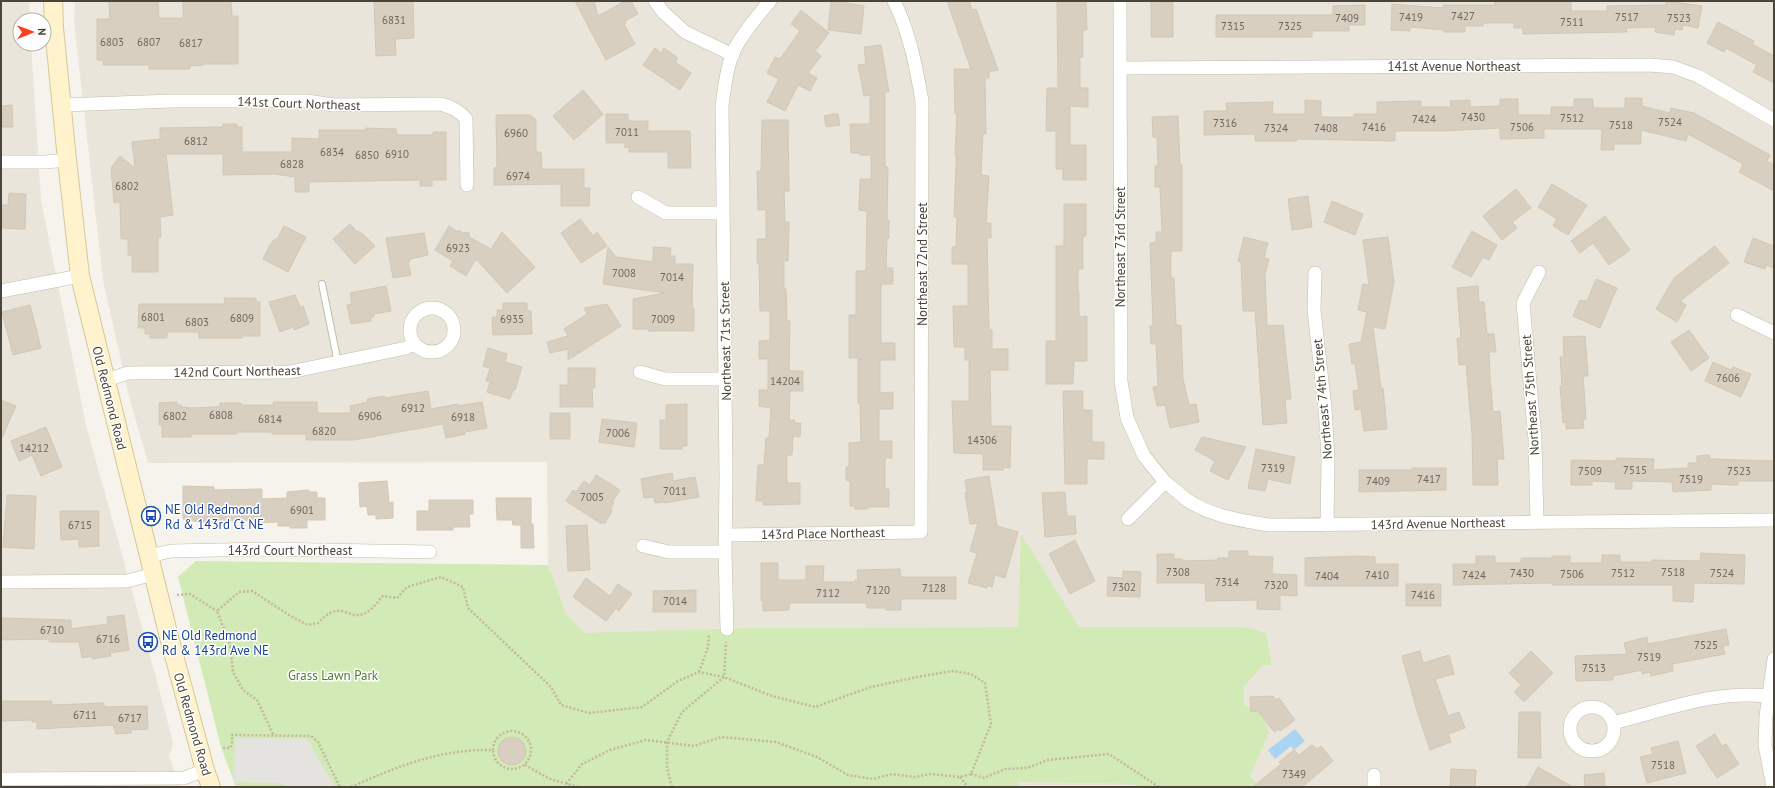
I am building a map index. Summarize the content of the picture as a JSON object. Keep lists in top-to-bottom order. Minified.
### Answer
{"streets":{"main road":["Old Redmond Road"],"street":["141st Avenue Northeast","141st Court Northeast","Northeast 73rd Street","Northeast 72nd Street","Northeast 71st Street","142nd Court Northeast","Northeast 75th Street","Northeast 74th Street","143rd Avenue Northeast","143rd Place Northeast","143rd Court Northeast"]},"crossings":[["141st Avenue Northeast","Northeast 73rd Street"],["141st Court Northeast","Old Redmond Road"],["Northeast 73rd Street","143rd Avenue Northeast"],["Northeast 72nd Street","143rd Place Northeast"],["Northeast 71st Street","143rd Place Northeast"],["142nd Court Northeast","Old Redmond Road"],["Northeast 75th Street","143rd Avenue Northeast"],["Old Redmond Road","143rd Court Northeast"],["Northeast 74th Street","143rd Avenue Northeast"]],"parks":["Grass Lawn Park"],"places":{"bus stop":["NE Old Redmond Rd & 143rd Ct NE","NE Old Redmond Rd & 143rd Ave NE"]},"house_numbers":["7427","7419","7517","7409","7523","6831","7511","7315","7325","6803","6807","6817","7430","7512","7424","7524","7316","7518","7416","7506","7324","7408","7011","6960","6812","6834","6910","6850","6828","6974","6802","6923","7008","7014","6801","6809","6935","7009","6803","7606","14204","6912","6808","6802","6906","6918","6814","6820","7006","14306","14212","7319","7515","7509","7523","7417","7519","7409","7011","7005","6901","6715","7308","7518","7430","7512","7524","7506","7410","7424","7404","7314","7320","7302","7128","7120","7112","7416","7014","6710","6716","7525","7519","7513","6711","6717","7518","7349"],"north":"right"}
